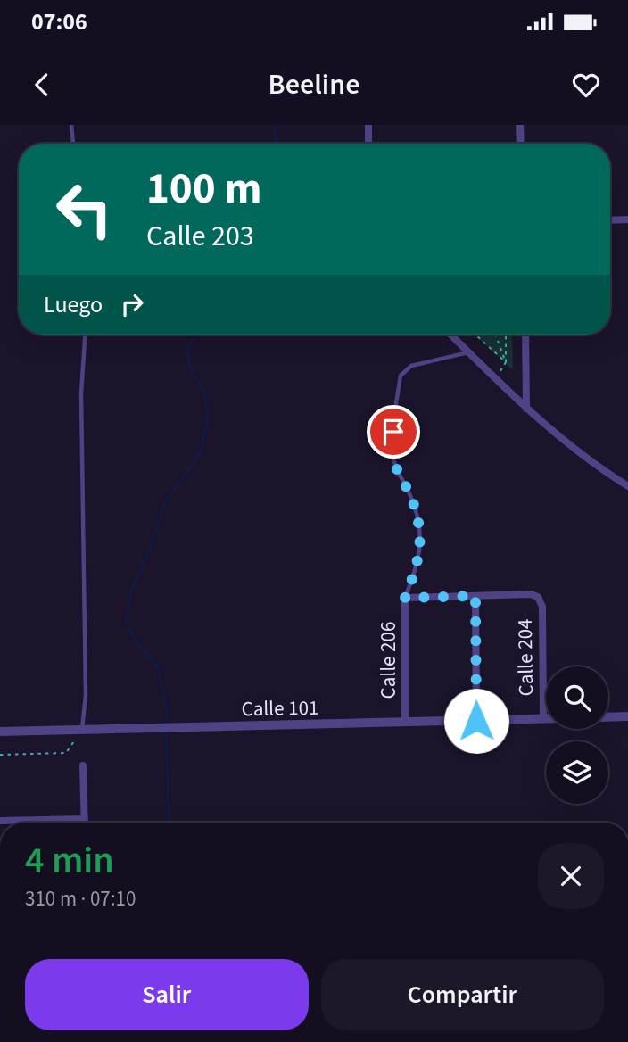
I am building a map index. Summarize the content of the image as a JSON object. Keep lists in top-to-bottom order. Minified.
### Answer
{"streets":{"street":["Calle 204","Calle 206","Calle 101"]},"crossings":[["Calle 204","Calle 101"],["Calle 206","Calle 101"]],"page":{"status":"07:06","header":"Beeline","turn":["100 m","Calle 203"],"then":"Luego","heading":["4 min","310 m · 07:10"],"buttons":["Salir","Compartir"]}}
